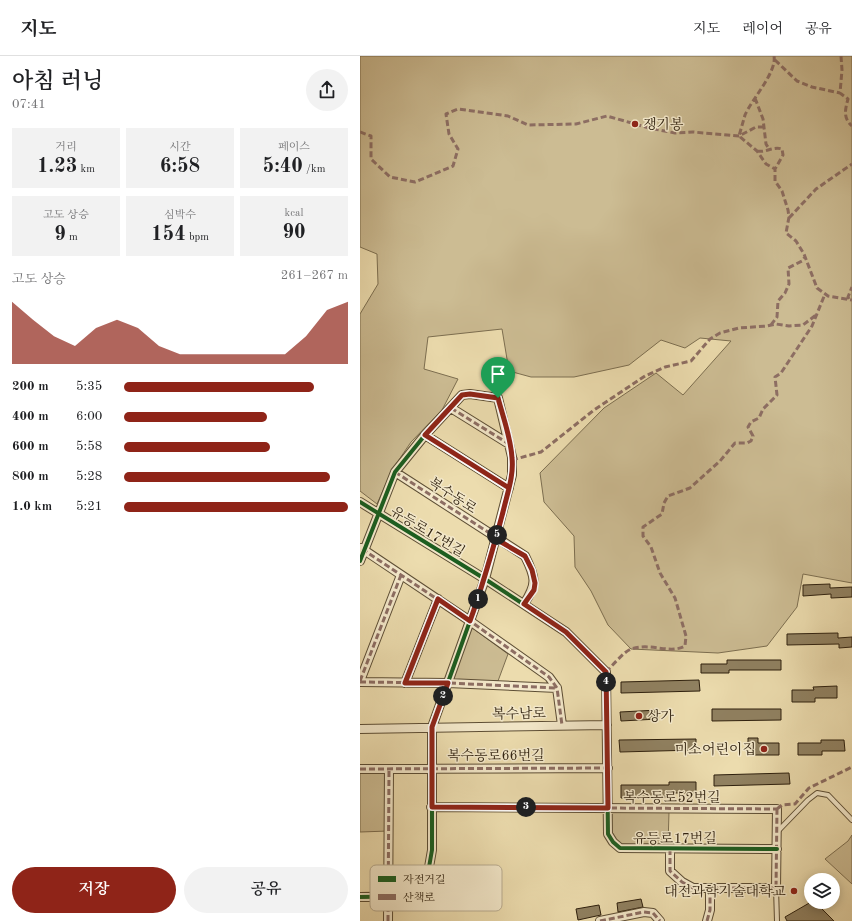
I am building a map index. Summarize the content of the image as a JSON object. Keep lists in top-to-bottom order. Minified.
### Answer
{"streets":{"street":["복수동로","유등로17번길","복수남로","복수동로66번길","복수동로52번길"]},"crossings":[["복수동로","유등로17번길"],["유등로17번길","복수남로"],["유등로17번길","복수동로66번길"],["유등로17번길","복수동로52번길"]],"places":["쟁기봉","상가","미소어린이집","대전과학기술대학교"],"legend":["자전거길","산책로"],"page":{"header":"지도","nav":["지도","레이어","공유"],"heading":["아침 러닝","07:41"],"stats":[["거리","1.23 km"],["시간","6:58"],["페이스","5:40 /km"],["고도 상승","9 m"],["심박수","154 bpm"],["kcal","90"]],"chart":["고도 상승","261–267 m"],"list":[{"name":"200 m","note":"5:35"},{"name":"400 m","note":"6:00"},{"name":"600 m","note":"5:58"},{"name":"800 m","note":"5:28"},{"name":"1.0 km","note":"5:21"}],"pins":["5","1","4","2","3"],"buttons":["저장","공유"]}}
